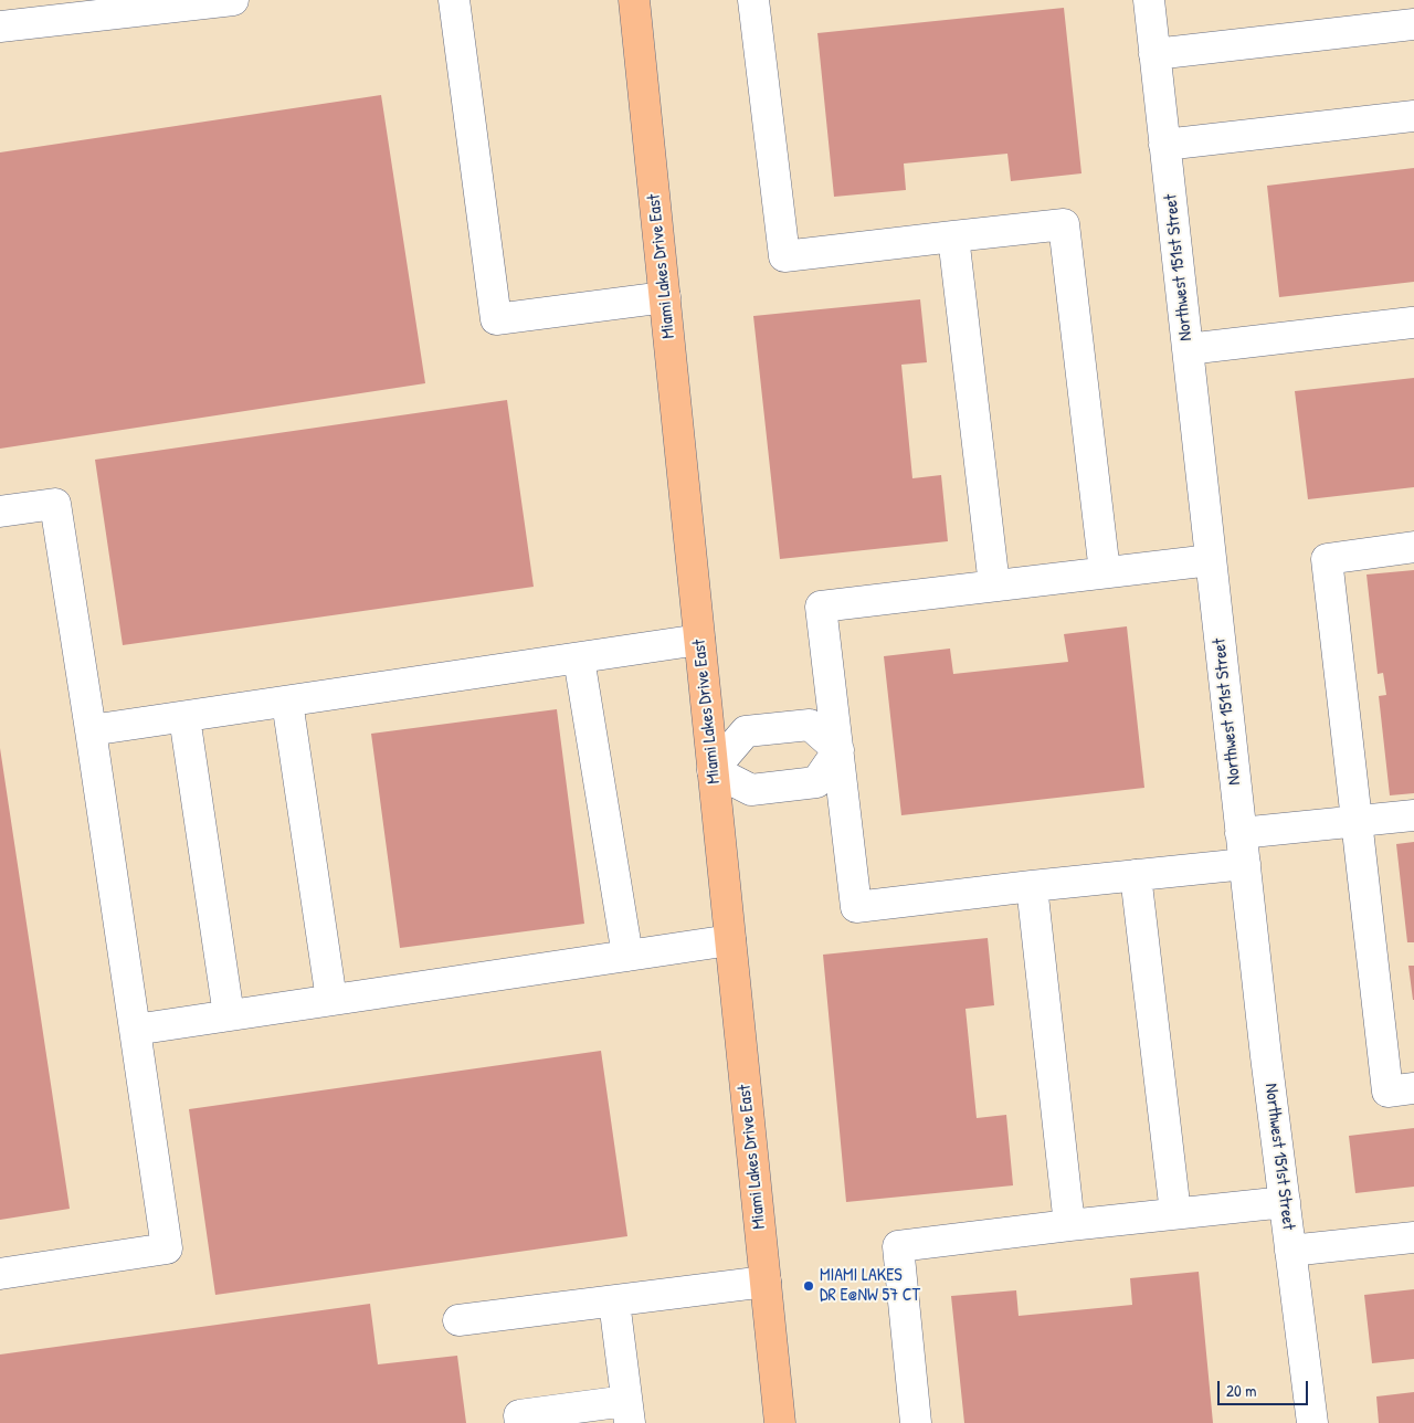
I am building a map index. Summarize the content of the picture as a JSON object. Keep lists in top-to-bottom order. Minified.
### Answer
{"streets":{"main road":["Miami Lakes Drive East"],"street":["Northwest 151st Street"]},"places":["MIAMI LAKES DR E@NW 57 CT"],"scale_bar":"20 m"}
